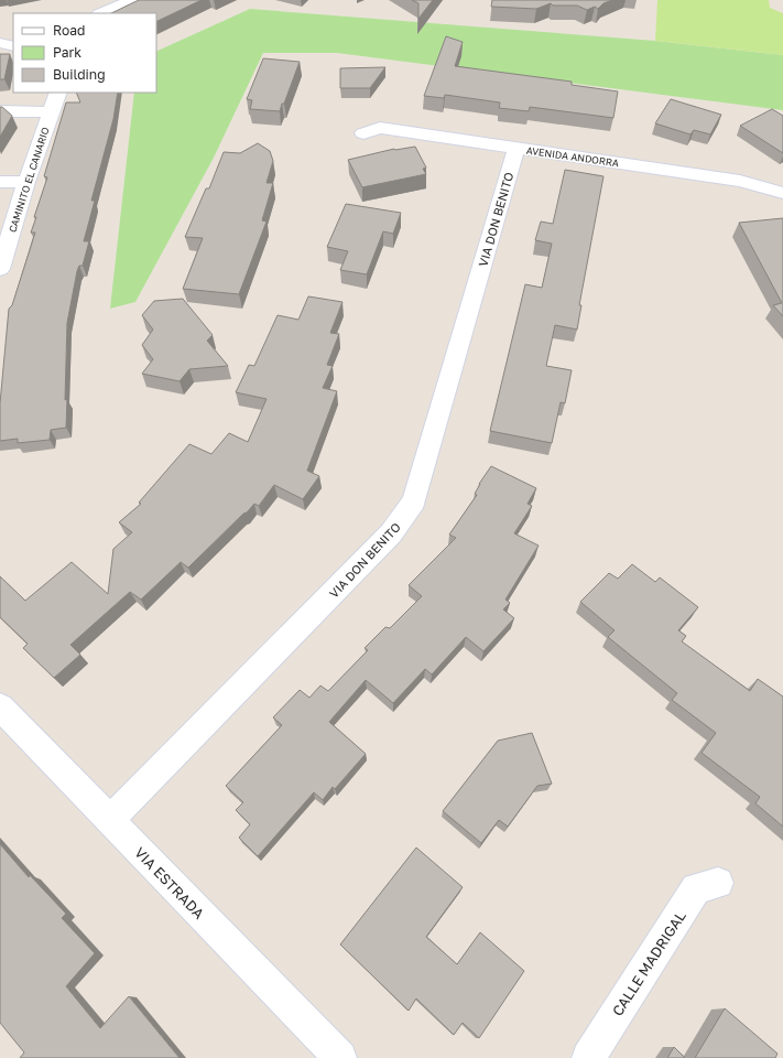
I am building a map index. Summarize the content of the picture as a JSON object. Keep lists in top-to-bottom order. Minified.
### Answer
{"streets":{"street":["AVENIDA ANDORRA","CAMINITO EL CANARIO","VIA DON BENITO","VIA ESTRADA","CALLE MADRIGAL"]},"crossings":[["AVENIDA ANDORRA","VIA DON BENITO"],["VIA DON BENITO","VIA ESTRADA"]],"legend":["Road","Park","Building"]}
